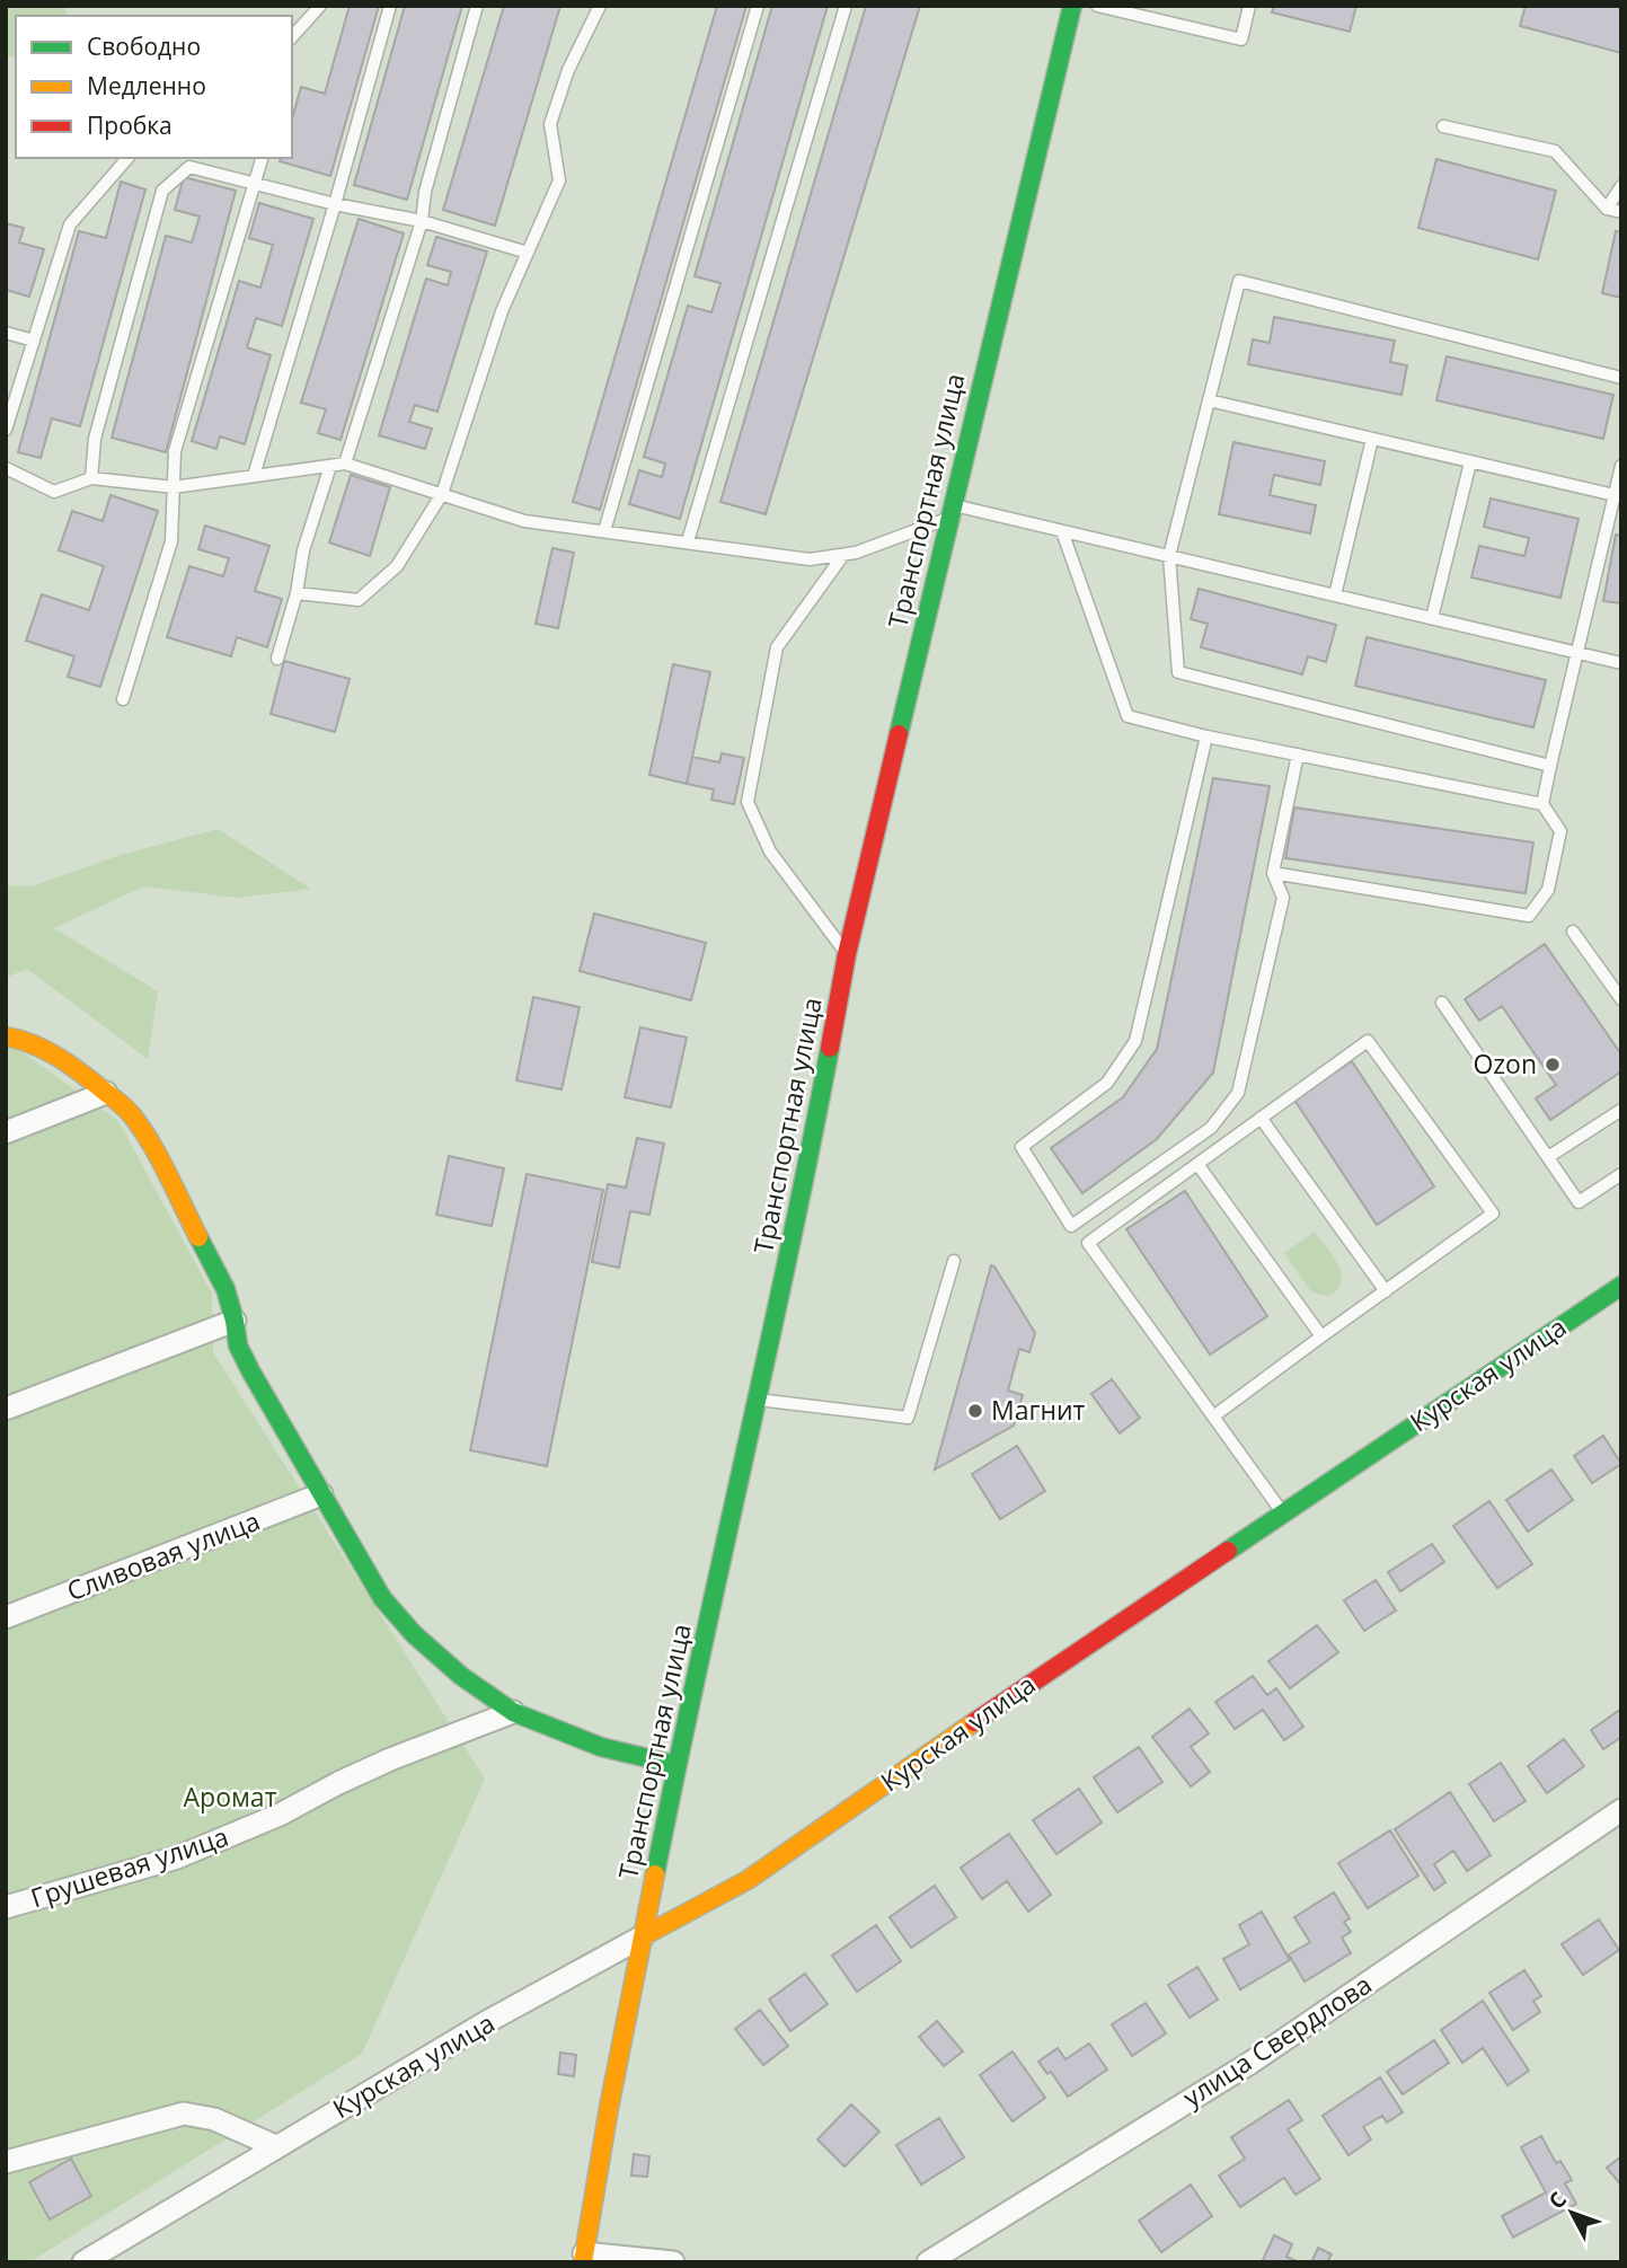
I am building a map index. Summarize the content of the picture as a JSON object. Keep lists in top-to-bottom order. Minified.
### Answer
{"streets":{"main road":["Транспортная улица","Курская улица"],"street":["Сливовая улица","Грушевая улица","улица Свердлова"]},"crossings":[["Транспортная улица","Курская улица"]],"parks":["Аромат"],"places":["Ozon","Магнит"],"legend":["Свободно","Медленно","Пробка"],"north":"top left"}
